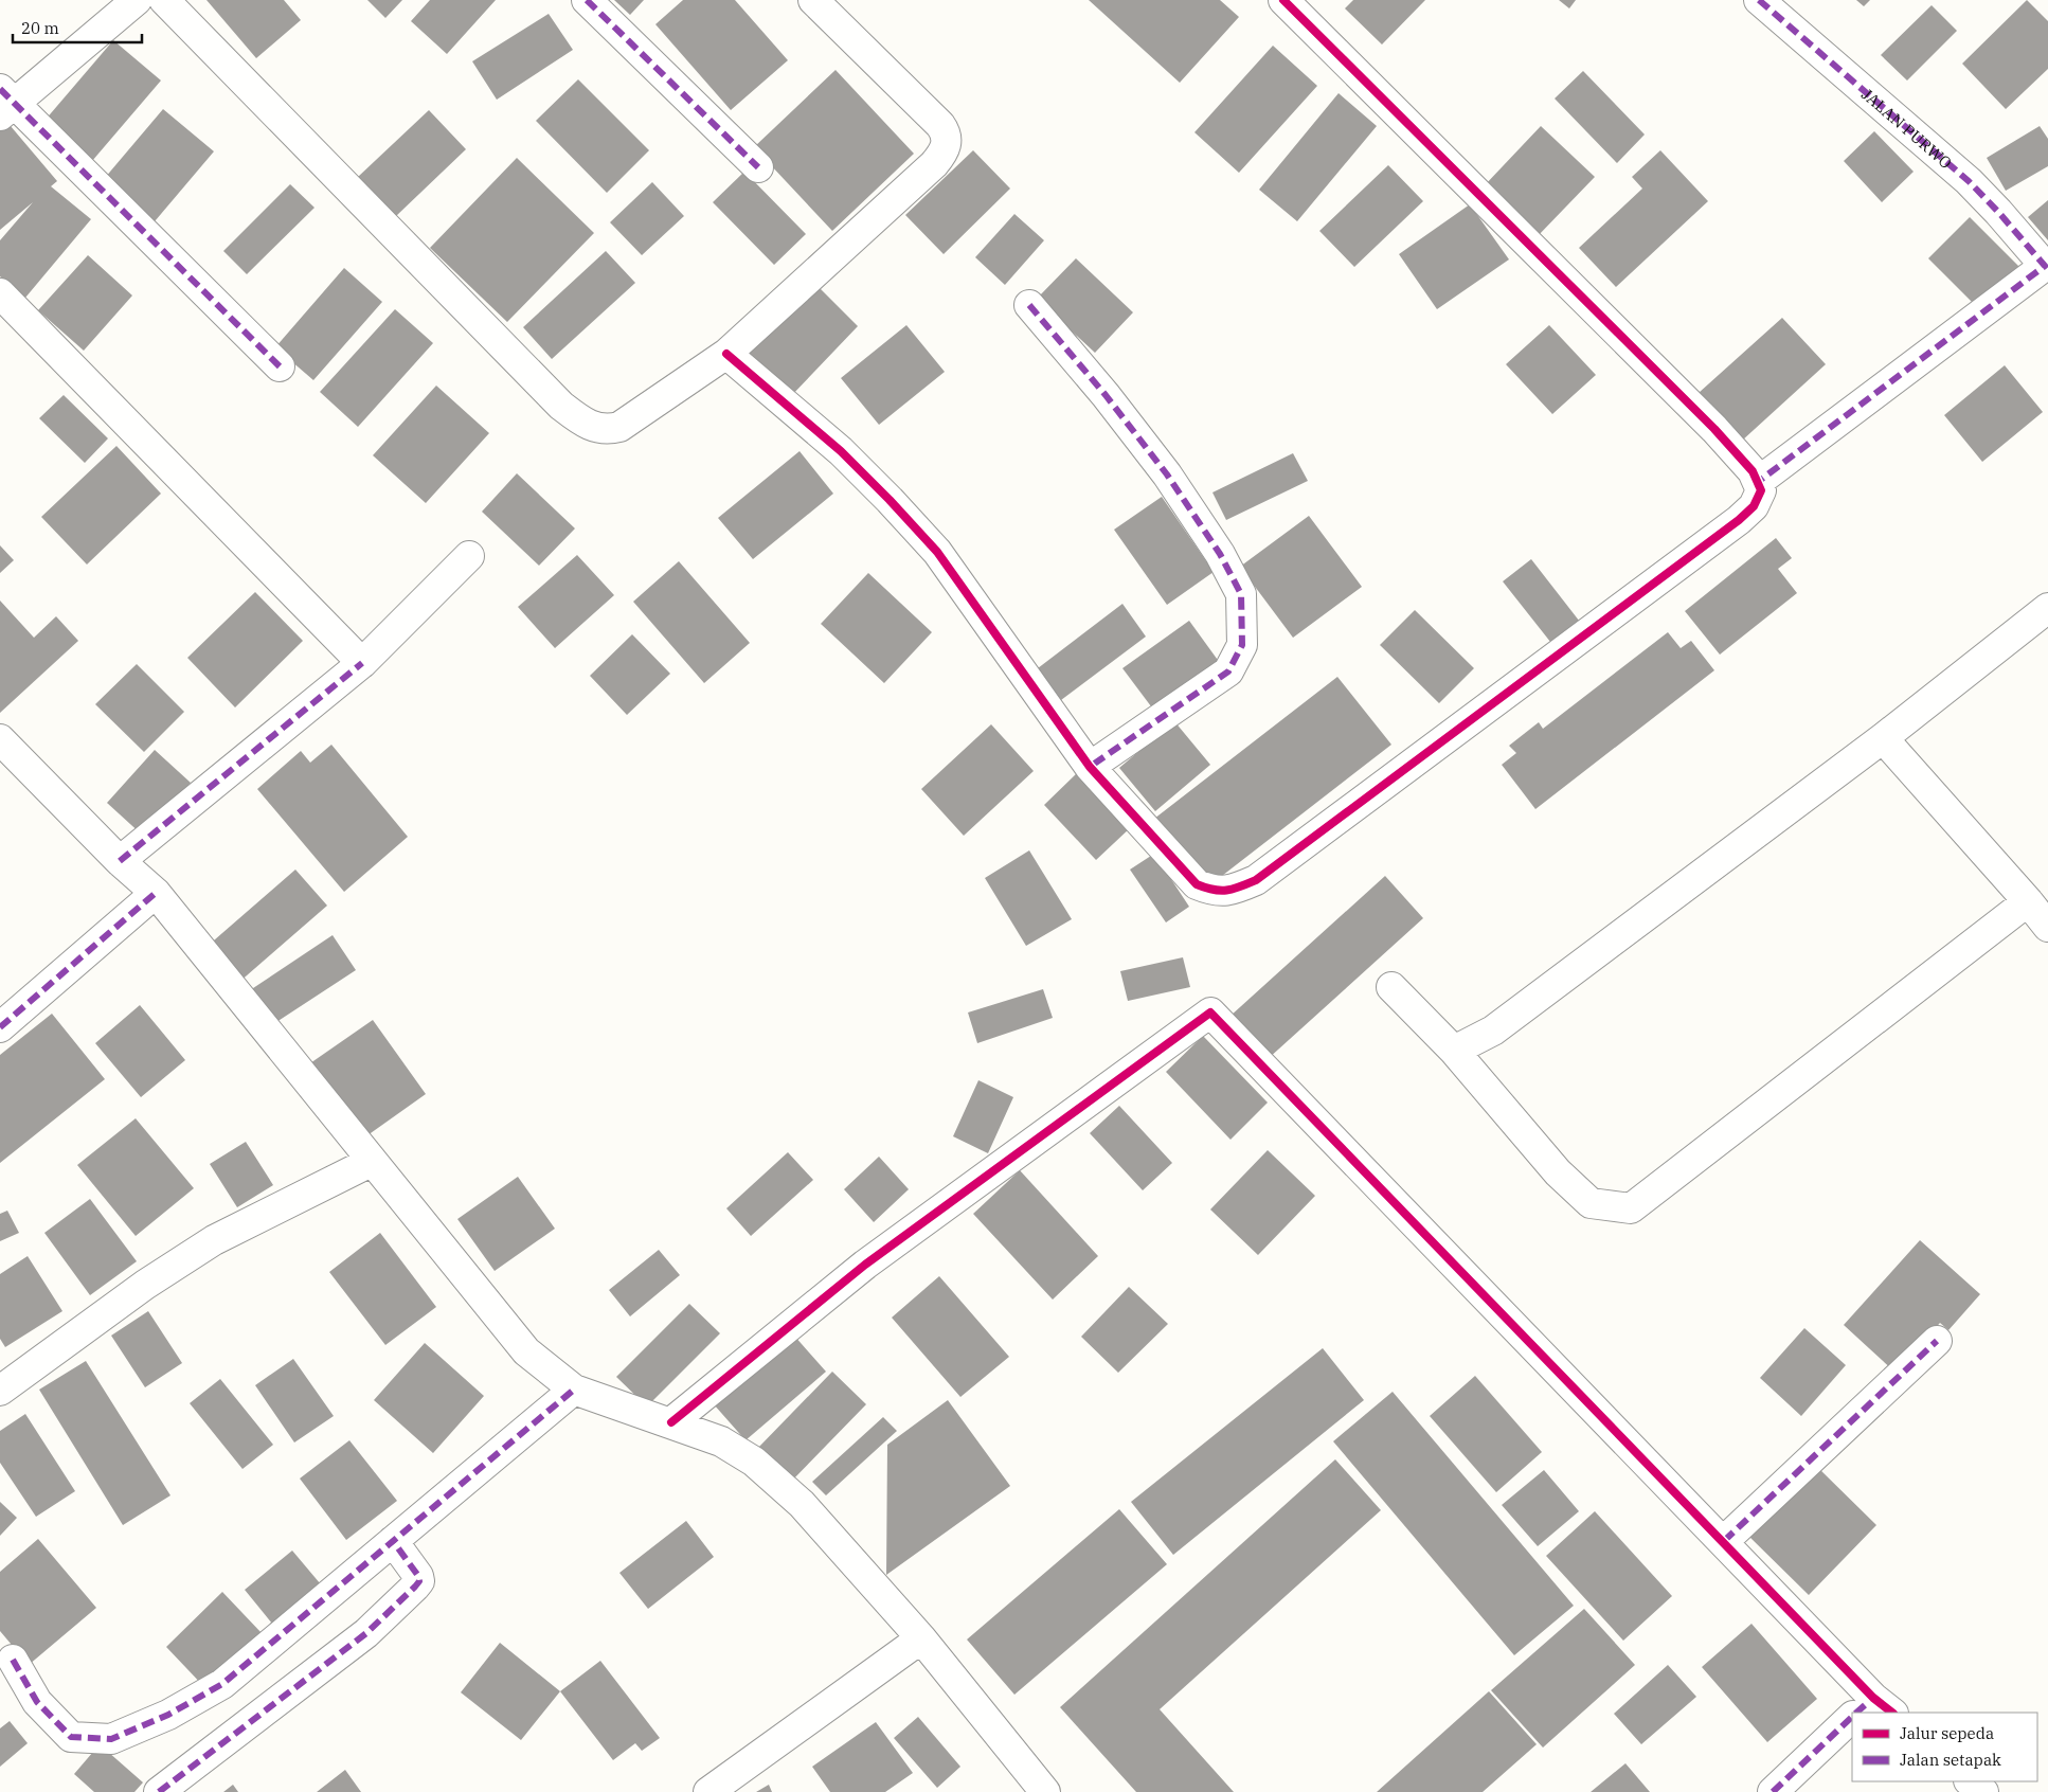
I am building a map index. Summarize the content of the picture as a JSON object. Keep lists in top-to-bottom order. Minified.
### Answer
{"streets":{"street":["JALAN PURWO"]},"legend":["Jalur sepeda","Jalan setapak"],"scale_bar":"20 m"}
